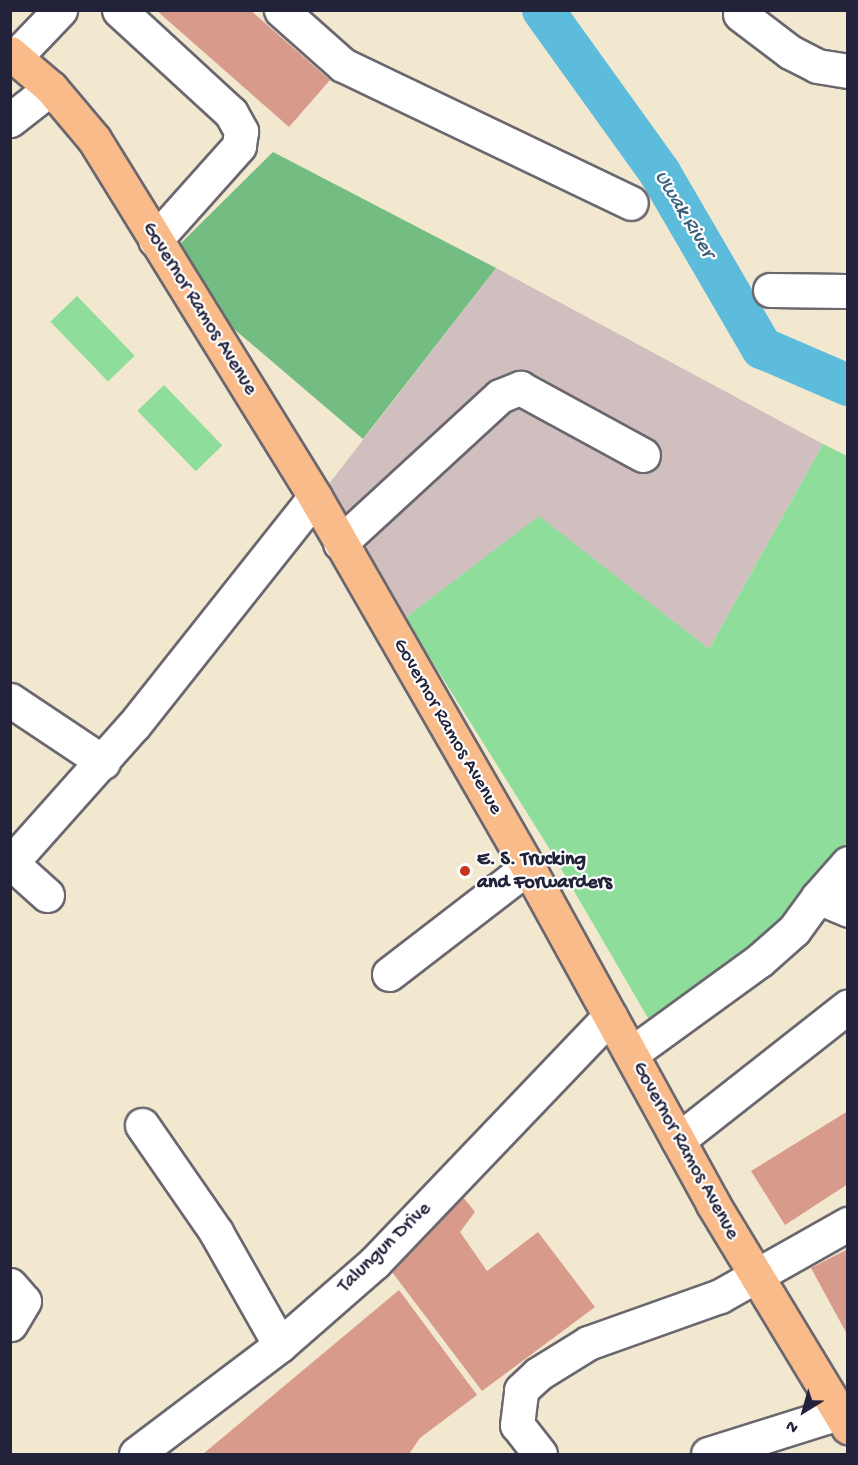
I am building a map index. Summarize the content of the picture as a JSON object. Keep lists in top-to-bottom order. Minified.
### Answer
{"streets":{"main road":["Governor Ramos Avenue"],"street":["Talungun Drive"]},"crossings":[["Governor Ramos Avenue","Talungun Drive"]],"water":["Uwak River"],"places":["E. S. Trucking and Forwarders"],"north":"bottom left"}
